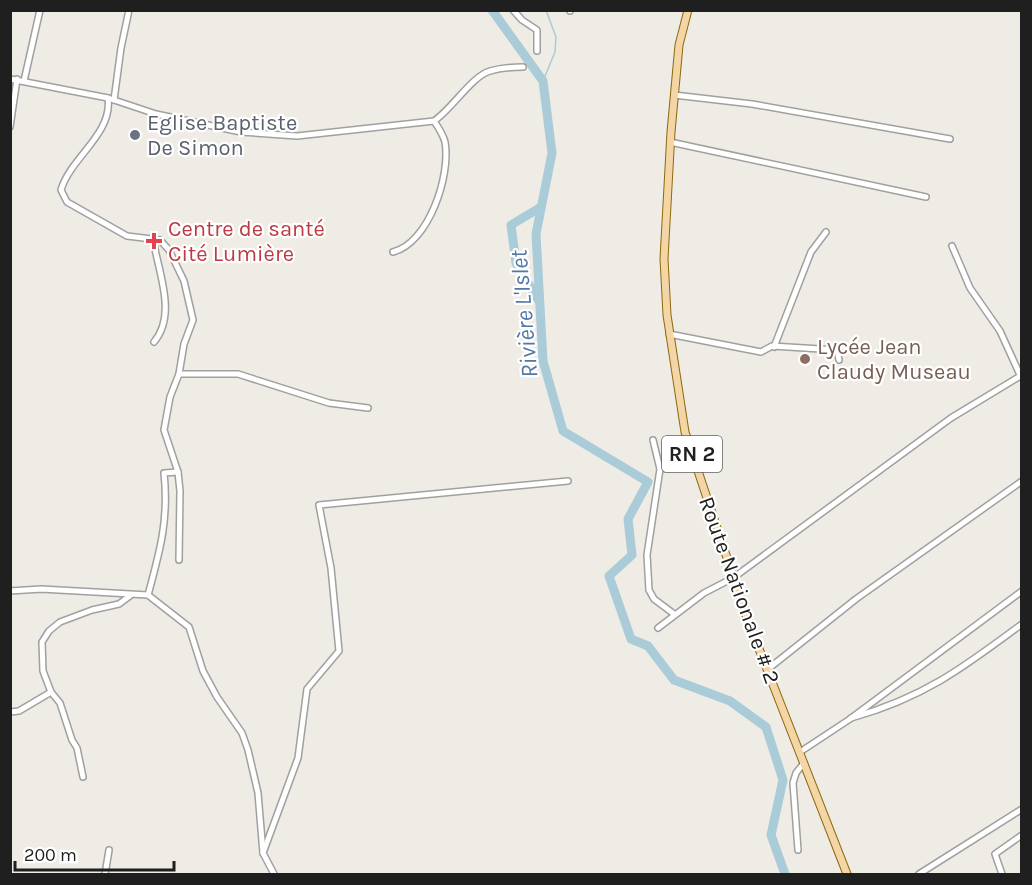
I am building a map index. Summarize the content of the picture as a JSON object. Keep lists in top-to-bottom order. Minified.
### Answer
{"streets":{"main road":["RN 2","Route Nationale # 2"]},"water":["Rivière L'Islet"],"places":{"other":["Eglise Baptiste De Simon","Lycée Jean Claudy Museau"],"health":["Centre de santé Cité Lumière"]},"scale_bar":"200 m"}
